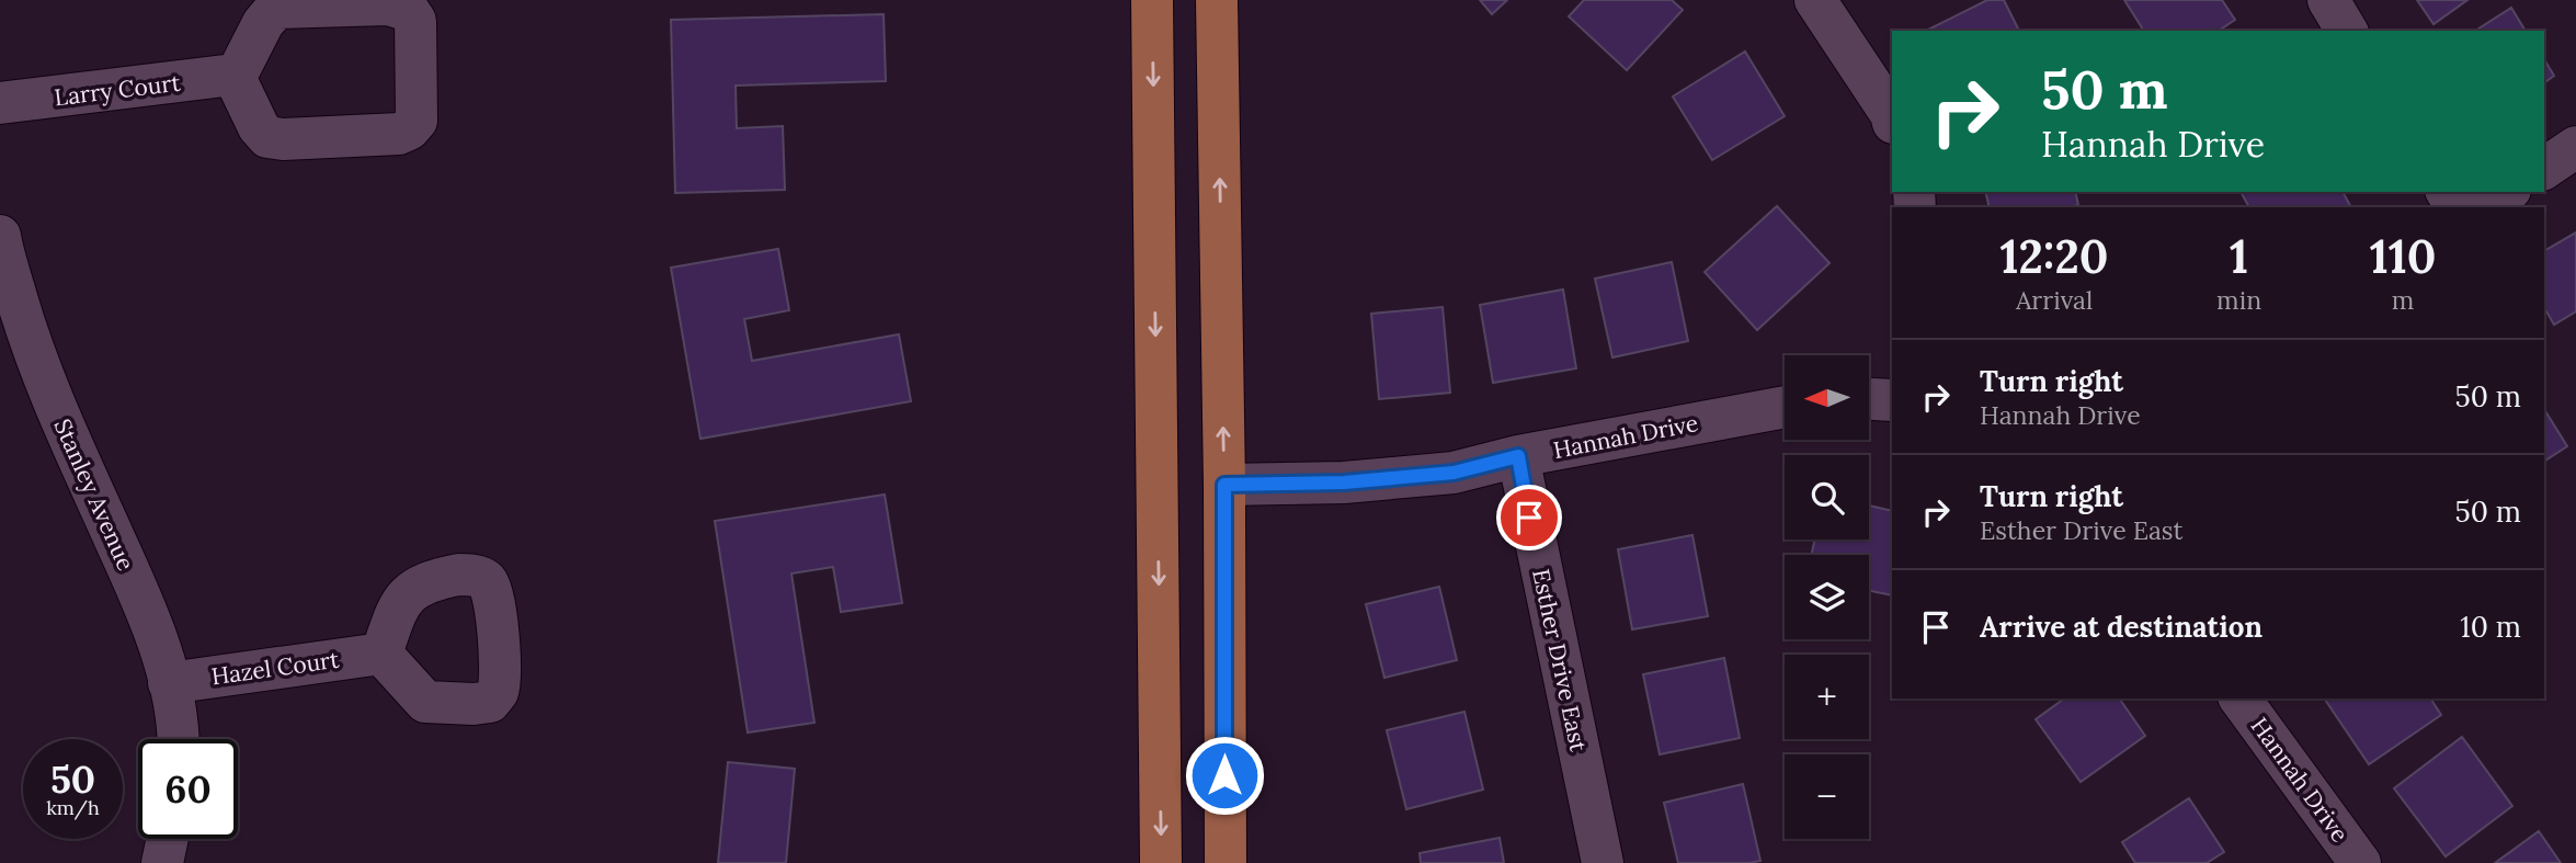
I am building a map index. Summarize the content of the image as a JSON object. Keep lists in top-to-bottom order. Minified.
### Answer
{"streets":{"street":["Larry Court","Hannah Drive","Stanley Avenue","Esther Drive East","Hazel Court"]},"crossings":[["Hannah Drive","Esther Drive East"],["Stanley Avenue","Hazel Court"]],"north":"left","page":{"turn":["50 m","Hannah Drive"],"eta":["12:20","Arrival","1","min","110","m"],"list":[{"name":"Turn right","note":"Hannah Drive","value":"50 m"},{"name":"Turn right","note":"Esther Drive East","value":"50 m"},{"name":"Arrive at destination","value":"10 m"}],"map_buttons":["+","−"],"speed":"50 km/h","limit":"60"}}
